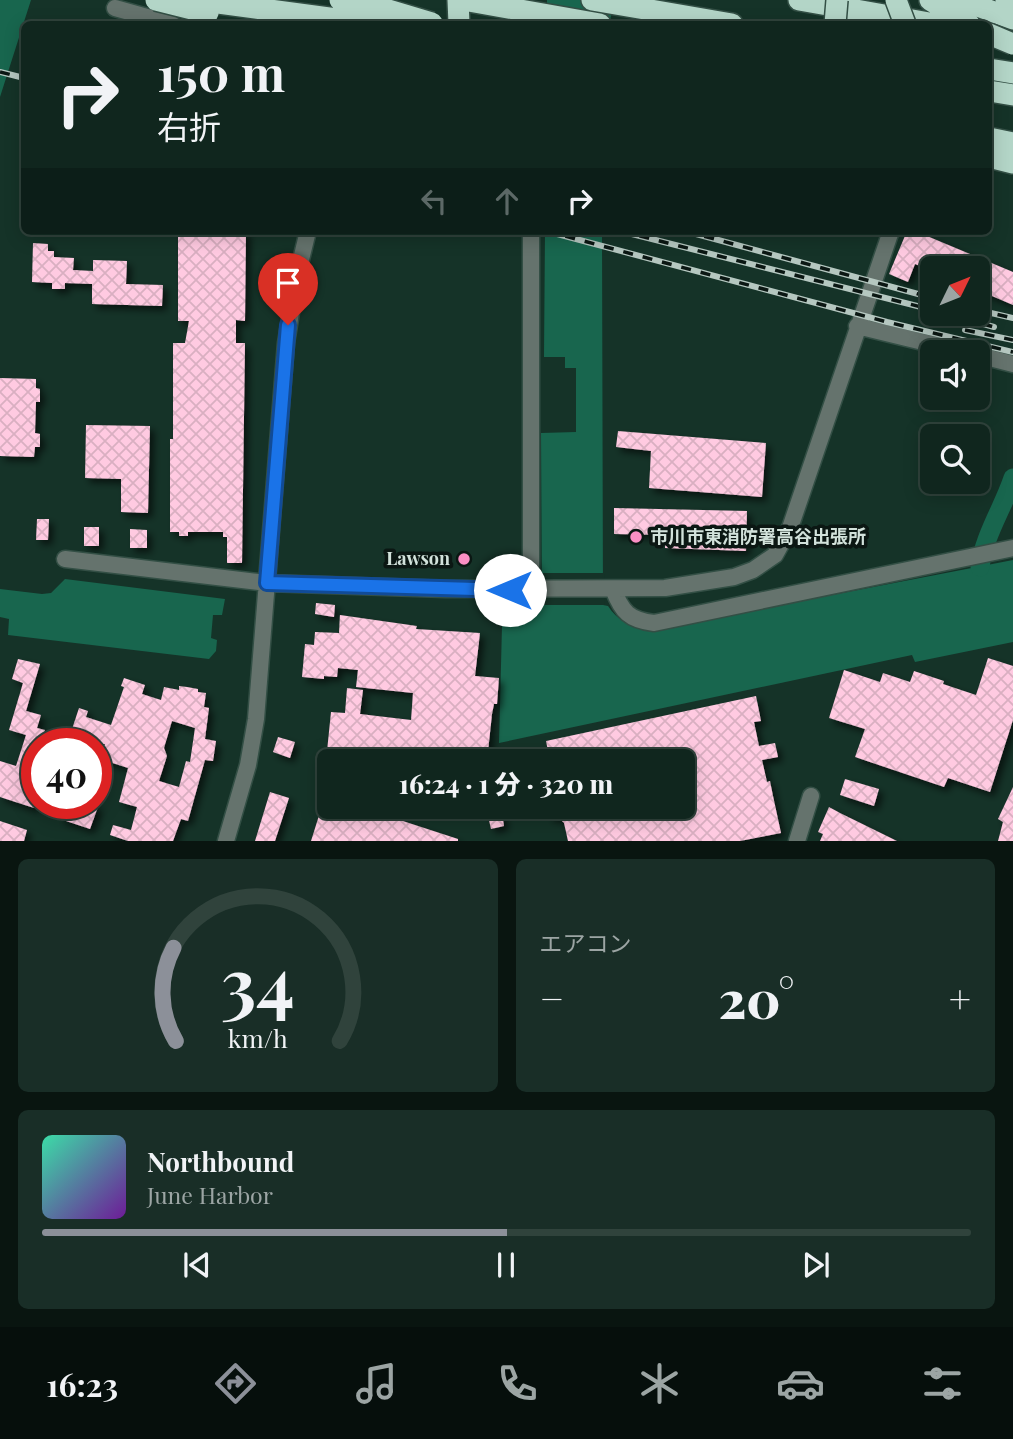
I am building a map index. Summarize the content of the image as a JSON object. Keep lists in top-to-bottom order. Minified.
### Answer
{"places":["市川市東消防署高谷出張所","Lawson"],"north":"top right","page":{"turn":["150 m","右折"],"limit":"40","trip":"16:24 · 1 分 · 320 m","tile":"エアコン","heat":["−","20°","+"],"song":["Northbound","June Harbor"],"tabs":"16:23","gauge":["34","km/h"]}}
